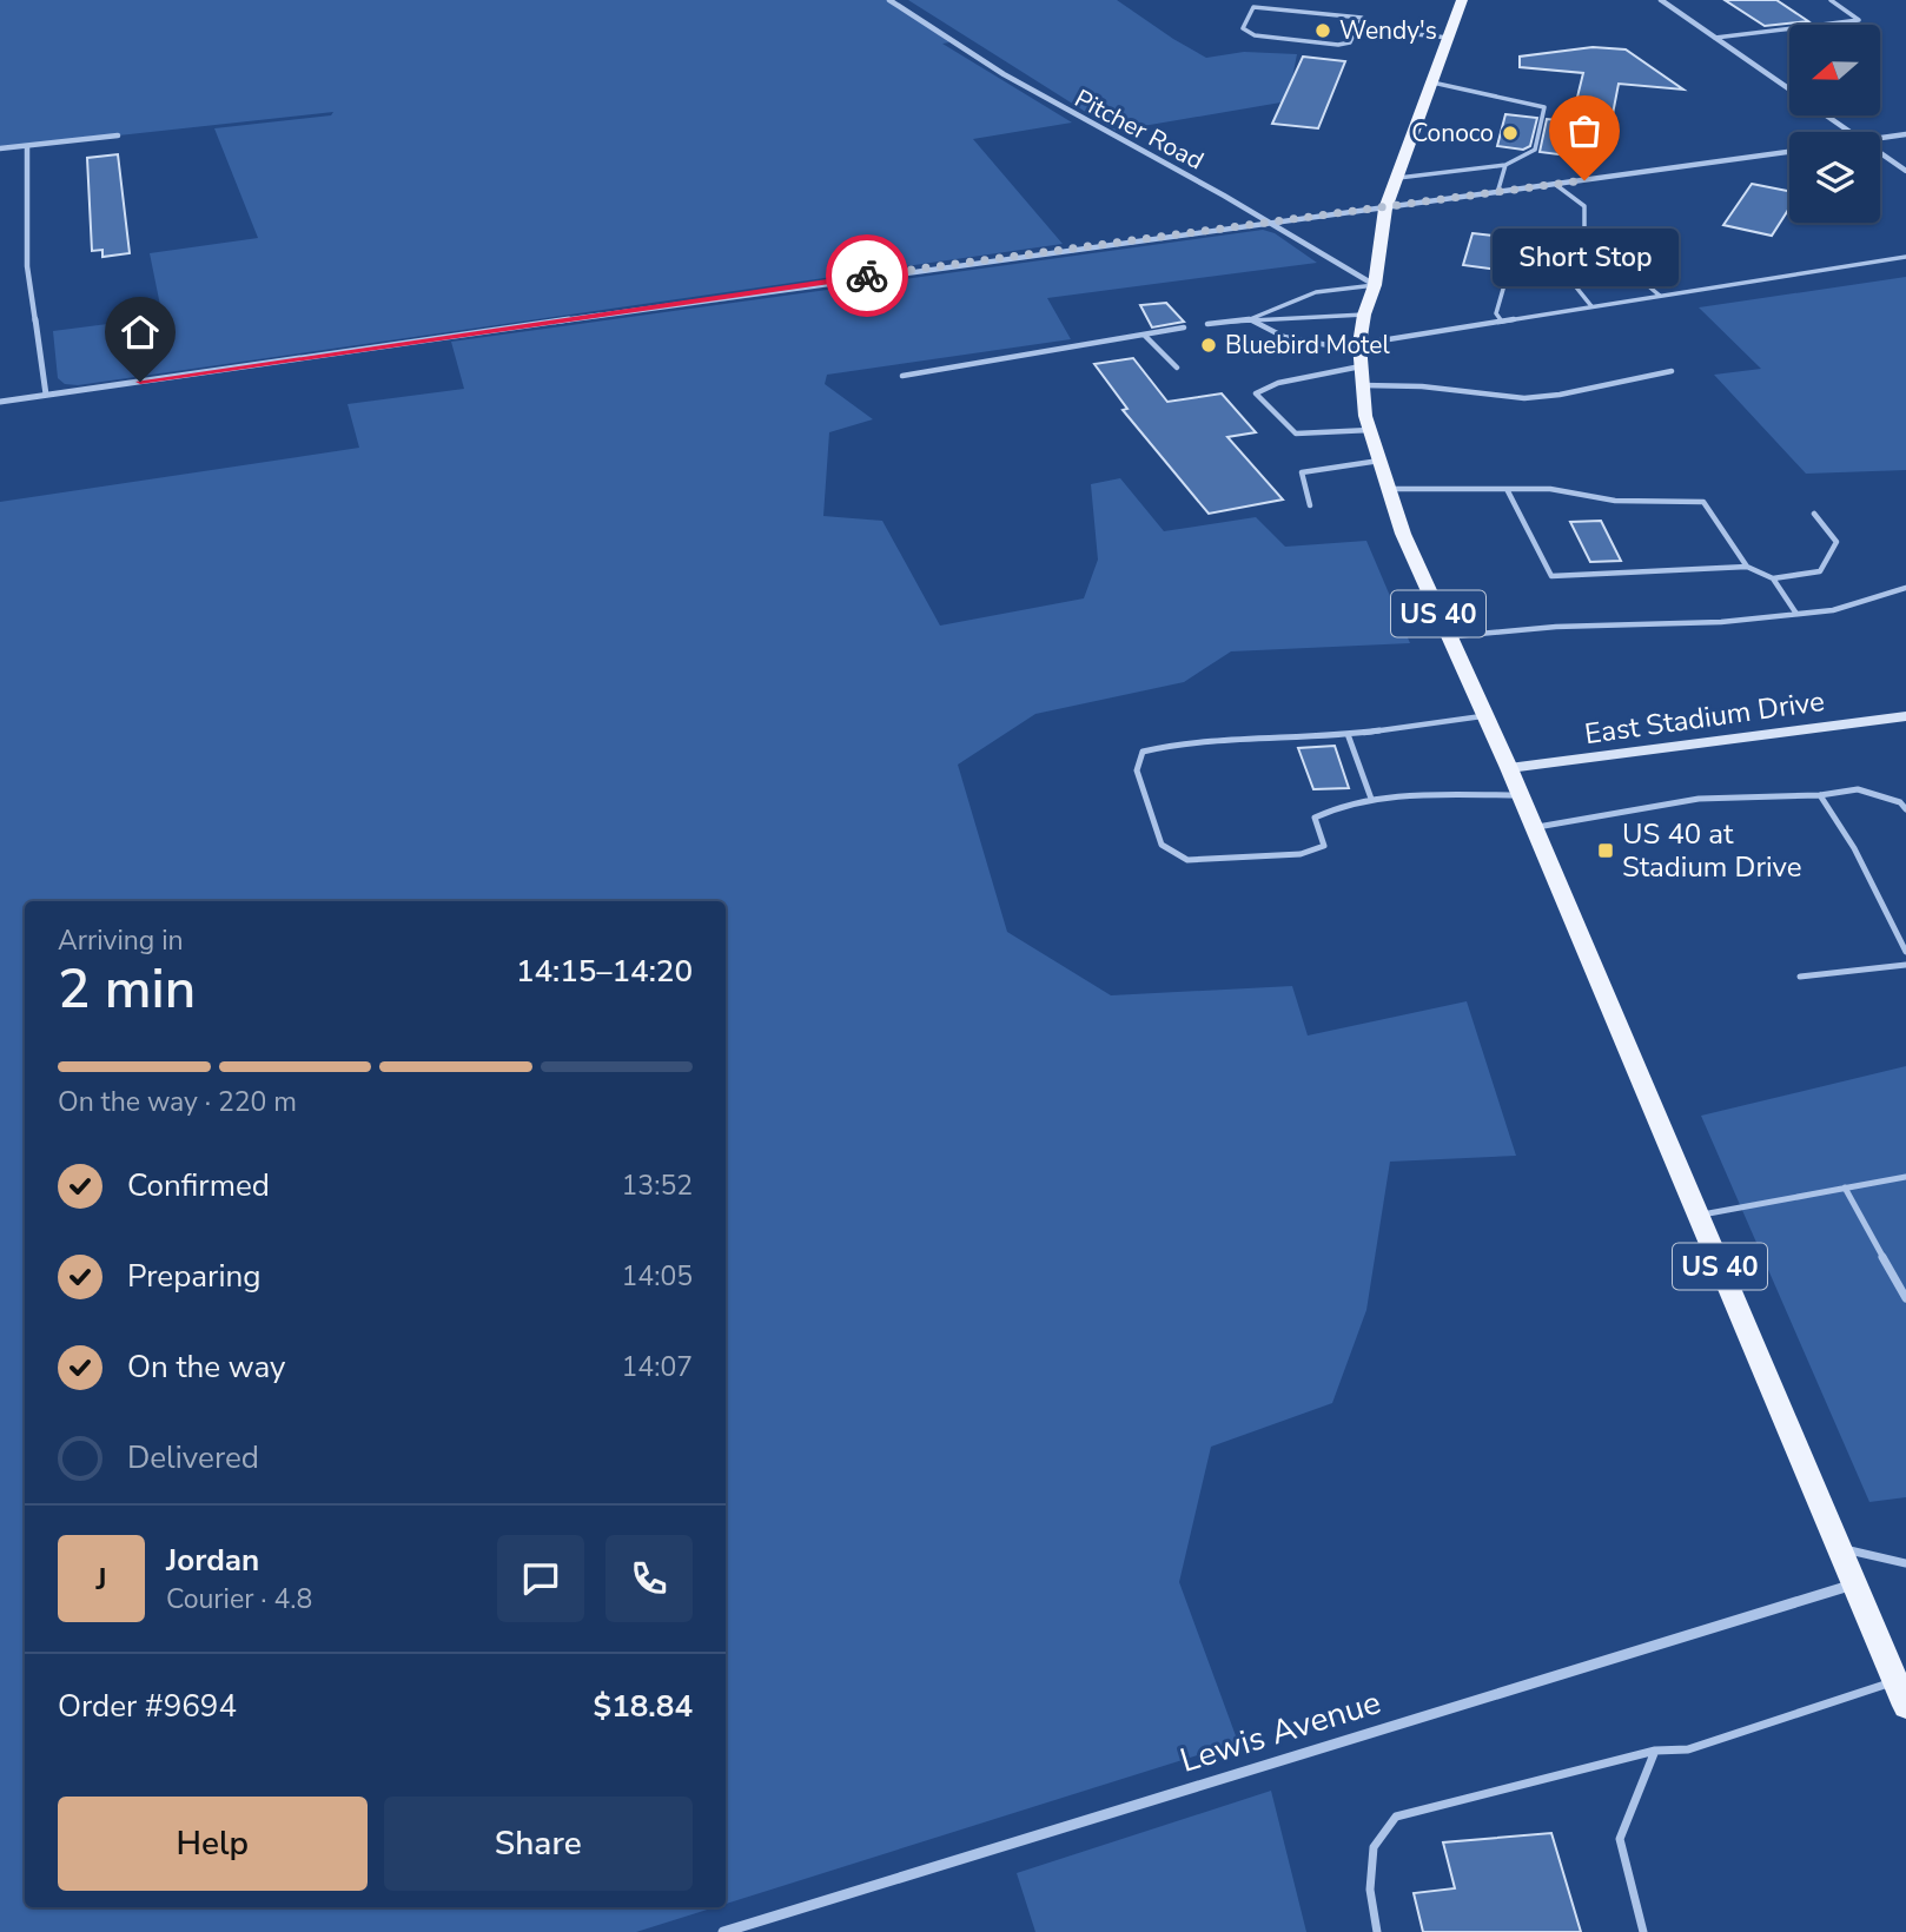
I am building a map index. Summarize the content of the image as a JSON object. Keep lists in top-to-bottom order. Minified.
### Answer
{"streets":{"main road":["US 40","East Stadium Drive"],"street":["Pitcher Road","Lewis Avenue"]},"crossings":[["Pitcher Road","US 40"],["US 40","East Stadium Drive"],["US 40","Lewis Avenue"]],"places":{"other":["Wendy's","Conoco","Short Stop","Bluebird Motel"],"transit":["US 40 at Stadium Drive"]},"north":"left","page":{"bubble":"Short Stop","heading":["2 min","Arriving in","14:15–14:20"],"panel":["Jordan","Courier · 4.8","Order #9694","$18.84"],"bar":"On the way · 220 m","list":[["Confirmed","13:52"],["Preparing","14:05"],["On the way","14:07"],"Delivered"],"round":"J","buttons":["Help","Share"]}}
